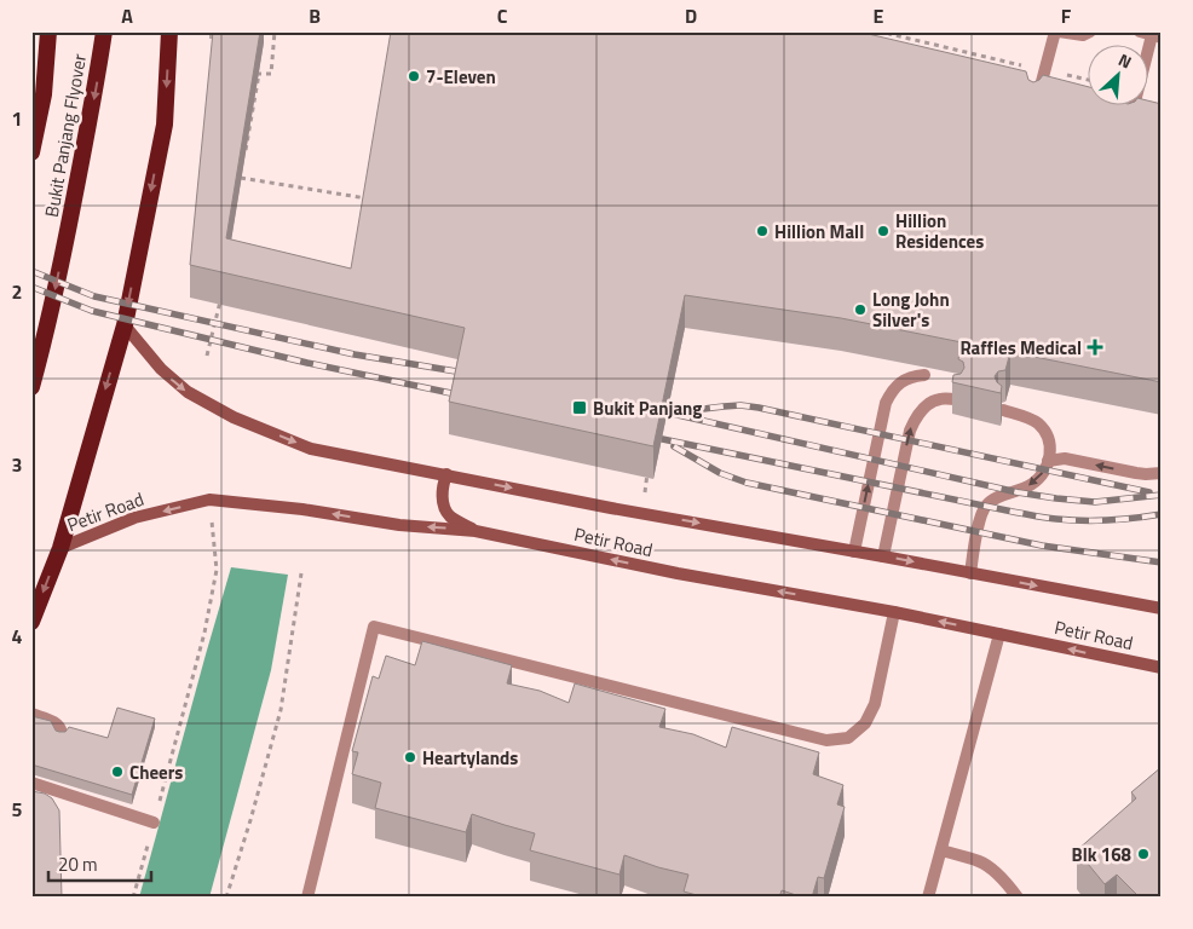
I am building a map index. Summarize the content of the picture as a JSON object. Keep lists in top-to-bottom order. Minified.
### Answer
{"streets":{"highway":["Bukit Panjang Flyover"],"main road":["Petir Road"]},"places":{"other":["7-Eleven","Hillion Mall","Hillion Residences","Long John Silver's","Heartylands","Cheers","Blk 168"],"health":["Raffles Medical"],"transit":["Bukit Panjang"]},"scale_bar":"20 m","north":"top right","grid":{"columns":["A","B","C","D","E","F"],"rows":["1","2","3","4","5"]}}
